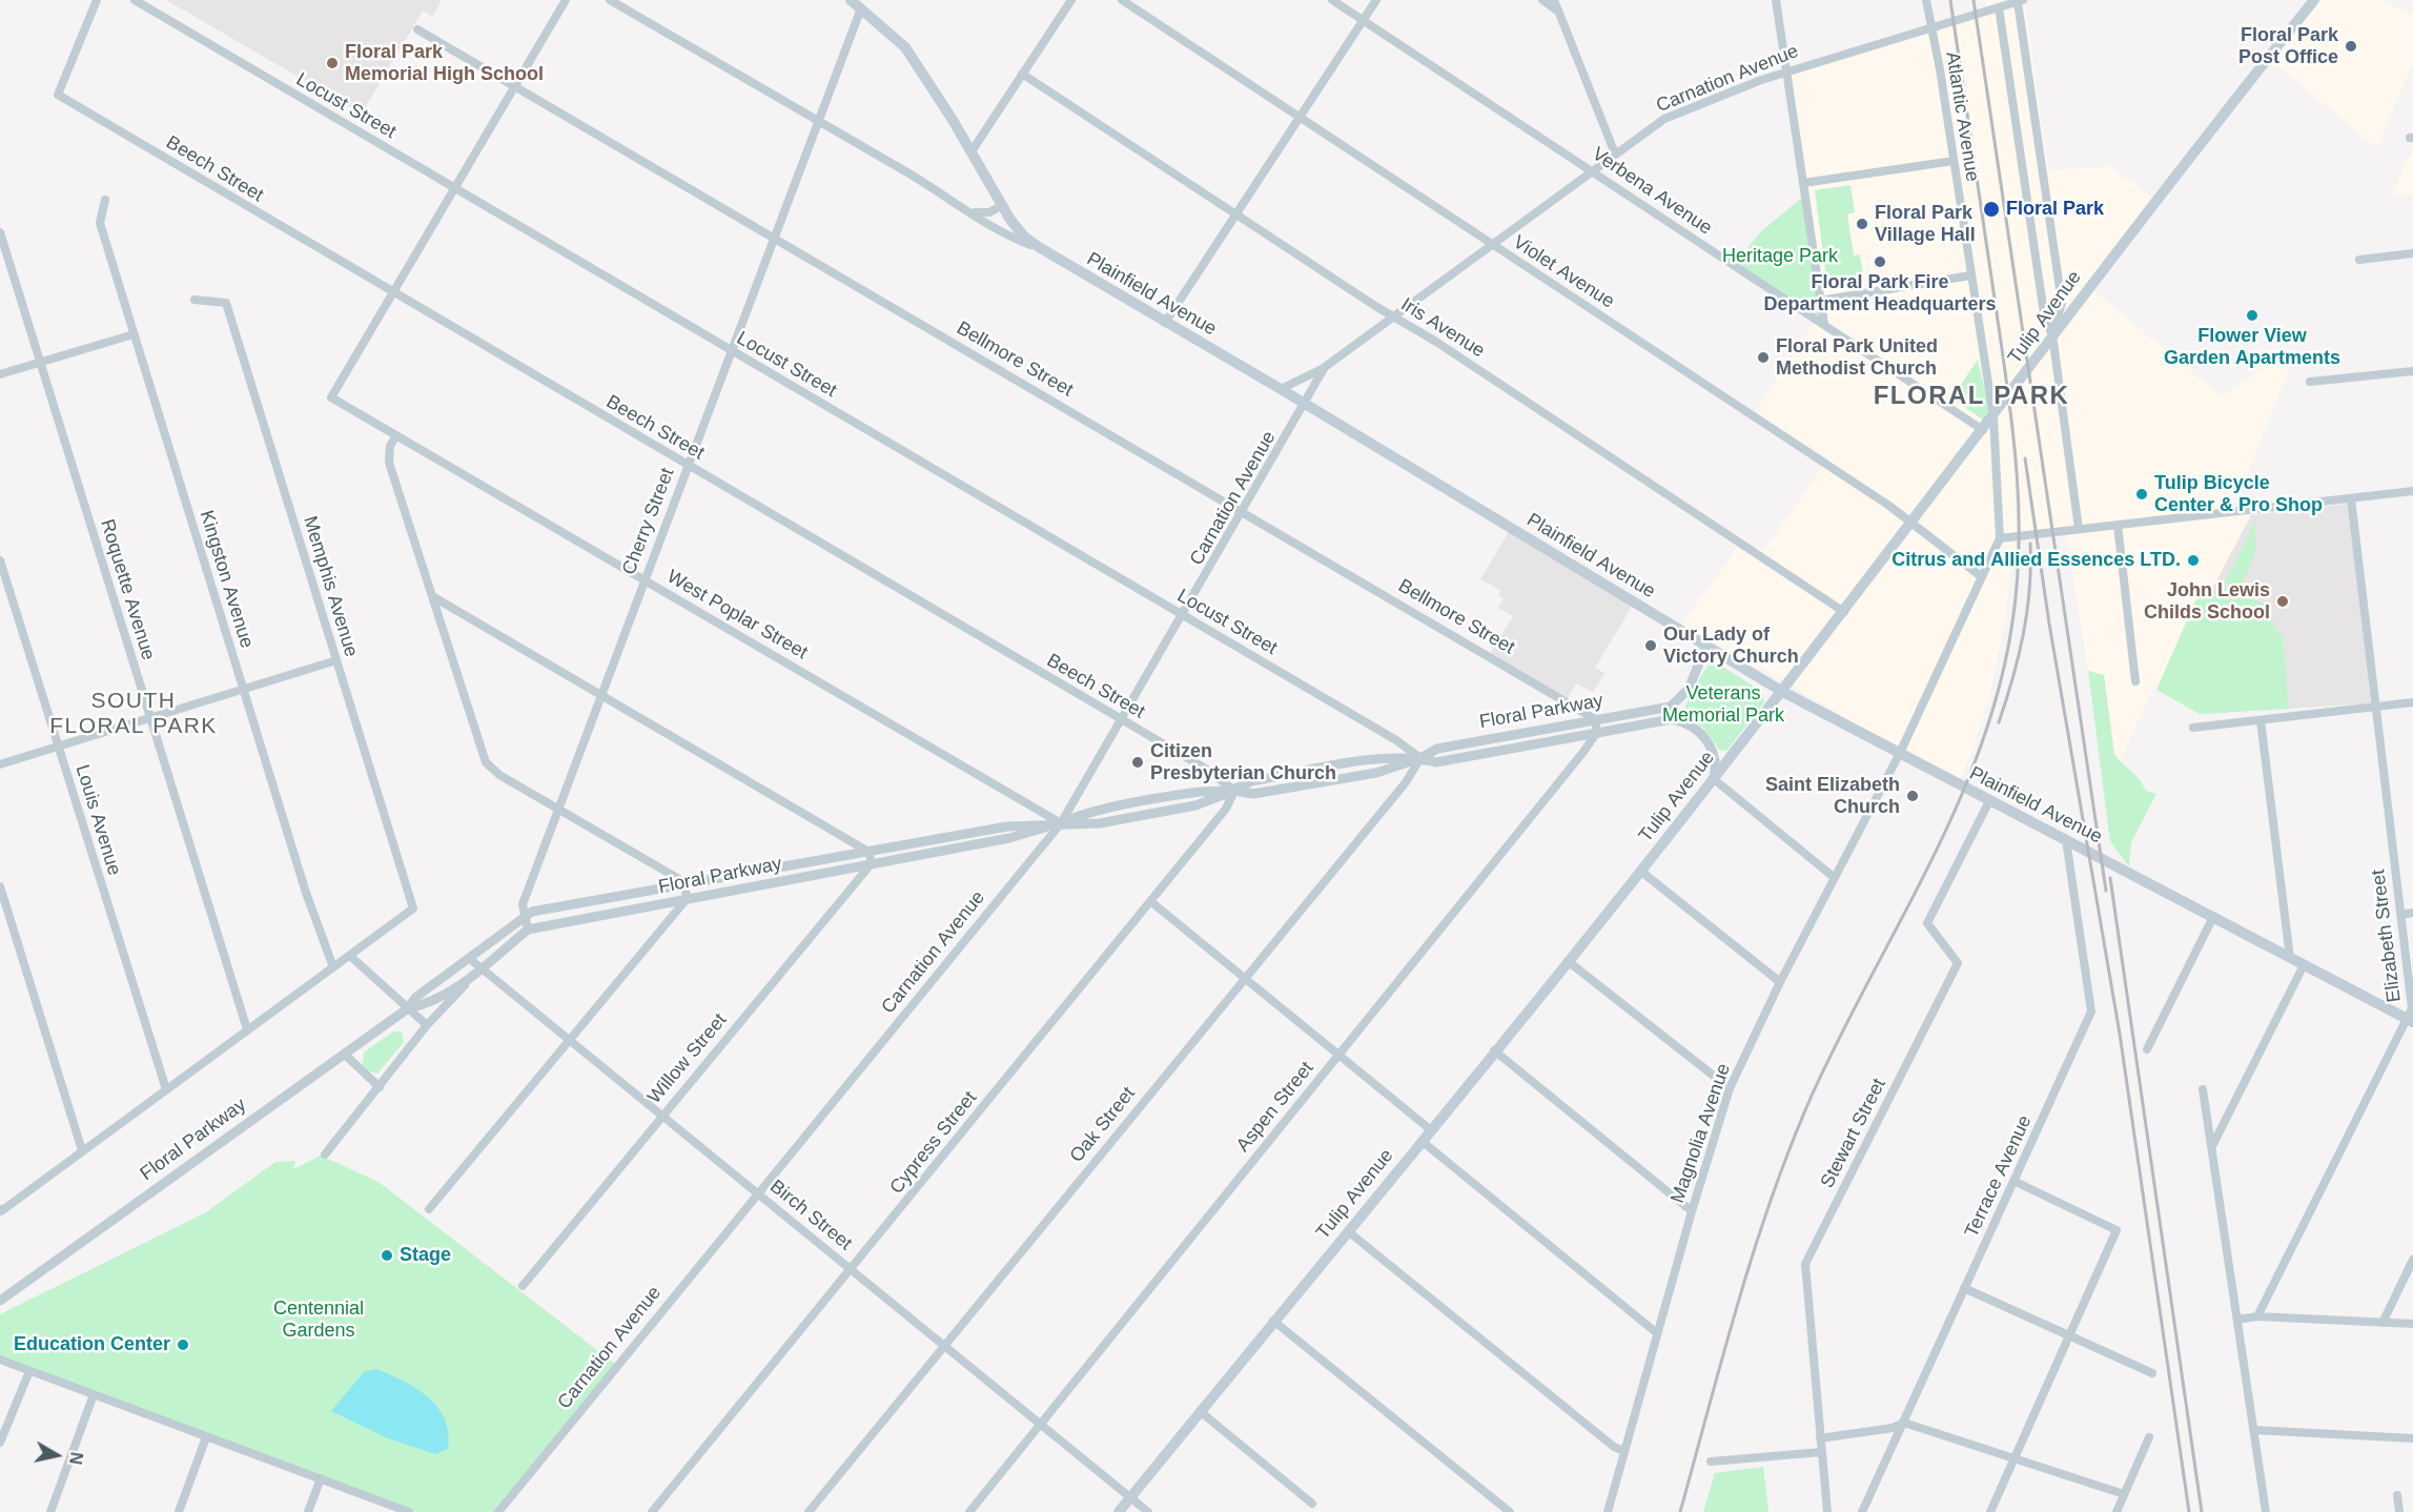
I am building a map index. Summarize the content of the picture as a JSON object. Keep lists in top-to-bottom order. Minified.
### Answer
{"streets":{"main road":["Plainfield Avenue","Tulip Avenue"],"street":["Carnation Avenue","Locust Street","Atlantic Avenue","Beech Street","Verbena Avenue","Violet Avenue","Iris Avenue","Bellmore Street","Cherry Street","Kingston Avenue","Memphis Avenue","Roquette Avenue","West Poplar Street","Floral Parkway","Louis Avenue","Elizabeth Street","Willow Street","Aspen Street","Oak Street","Magnolia Avenue","Stewart Street","Cypress Street","Terrace Avenue","Birch Street"]},"crossings":[["Carnation Avenue","Locust Street"],["Carnation Avenue","Atlantic Avenue"],["Carnation Avenue","Beech Street"],["Carnation Avenue","Verbena Avenue"],["Carnation Avenue","Violet Avenue"],["Carnation Avenue","Plainfield Avenue"],["Carnation Avenue","Iris Avenue"],["Carnation Avenue","Bellmore Street"],["Carnation Avenue","West Poplar Street"],["Carnation Avenue","Floral Parkway"],["Carnation Avenue","Birch Street"],["Locust Street","Cherry Street"],["Locust Street","Floral Parkway"],["Locust Street","Oak Street"],["Atlantic Avenue","Tulip Avenue"],["Atlantic Avenue","Magnolia Avenue"],["Beech Street","Cherry Street"],["Beech Street","West Poplar Street"],["Beech Street","Floral Parkway"],["Beech Street","Cypress Street"],["Verbena Avenue","Tulip Avenue"],["Violet Avenue","Tulip Avenue"],["Violet Avenue","Magnolia Avenue"],["Plainfield Avenue","Tulip Avenue"],["Plainfield Avenue","Cherry Street"],["Plainfield Avenue","Elizabeth Street"],["Plainfield Avenue","Magnolia Avenue"],["Plainfield Avenue","Stewart Street"],["Plainfield Avenue","Terrace Avenue"],["Tulip Avenue","Iris Avenue"],["Tulip Avenue","Birch Street"],["Bellmore Street","Cherry Street"],["Bellmore Street","Floral Parkway"],["Cherry Street","West Poplar Street"],["Cherry Street","Floral Parkway"],["West Poplar Street","Floral Parkway"],["Floral Parkway","Willow Street"],["Floral Parkway","Aspen Street"],["Floral Parkway","Oak Street"],["Floral Parkway","Cypress Street"],["Floral Parkway","Birch Street"],["Willow Street","Birch Street"],["Aspen Street","Birch Street"],["Oak Street","Birch Street"],["Cypress Street","Birch Street"]],"districts":["FLORAL PARK","SOUTH FLORAL PARK"],"parks":["Heritage Park","Veterans Memorial Park","Centennial Gardens"],"places":["Floral Park Post Office","Floral Park Memorial High School","Floral Park","Floral Park Village Hall","Floral Park Fire Department Headquarters","Flower View Garden Apartments","Floral Park United Methodist Church","Tulip Bicycle Center & Pro Shop","Citrus and Allied Essences LTD.","John Lewis Childs School","Our Lady of Victory Church","Citizen Presbyterian Church","Saint Elizabeth Church","Stage","Education Center"],"north":"right"}
